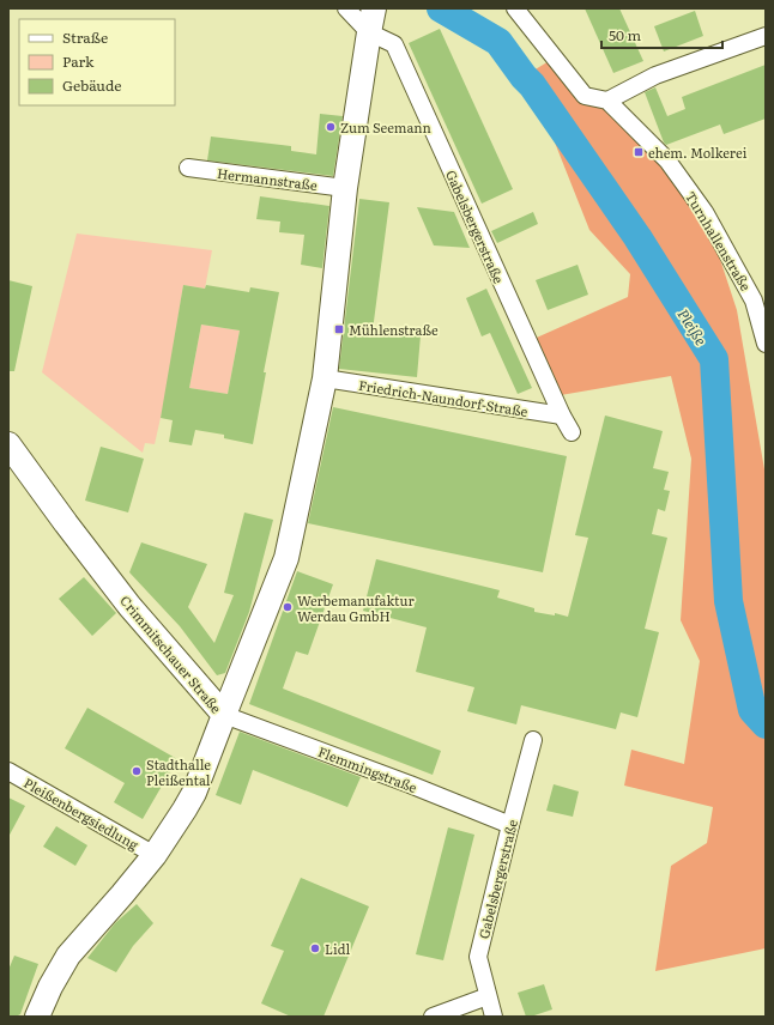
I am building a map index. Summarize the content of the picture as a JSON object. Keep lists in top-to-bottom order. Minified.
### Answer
{"streets":{"street":["Hermannstraße","Gabelsbergerstraße","Turnhallenstraße","Friedrich-Naundorf-Straße","Crimmitschauer Straße","Flemmingstraße","Pleißenbergsiedlung"]},"crossings":[["Gabelsbergerstraße","Friedrich-Naundorf-Straße"],["Gabelsbergerstraße","Flemmingstraße"],["Crimmitschauer Straße","Flemmingstraße"],["Crimmitschauer Straße","Pleißenbergsiedlung"]],"water":["Pleiße"],"places":{"other":["Zum Seemann","Werbemanufaktur Werdau GmbH","Stadthalle Pleißental","Lidl"],"transit":["ehem. Molkerei","Mühlenstraße"]},"legend":["Straße","Park","Gebäude"],"scale_bar":"50 m"}
